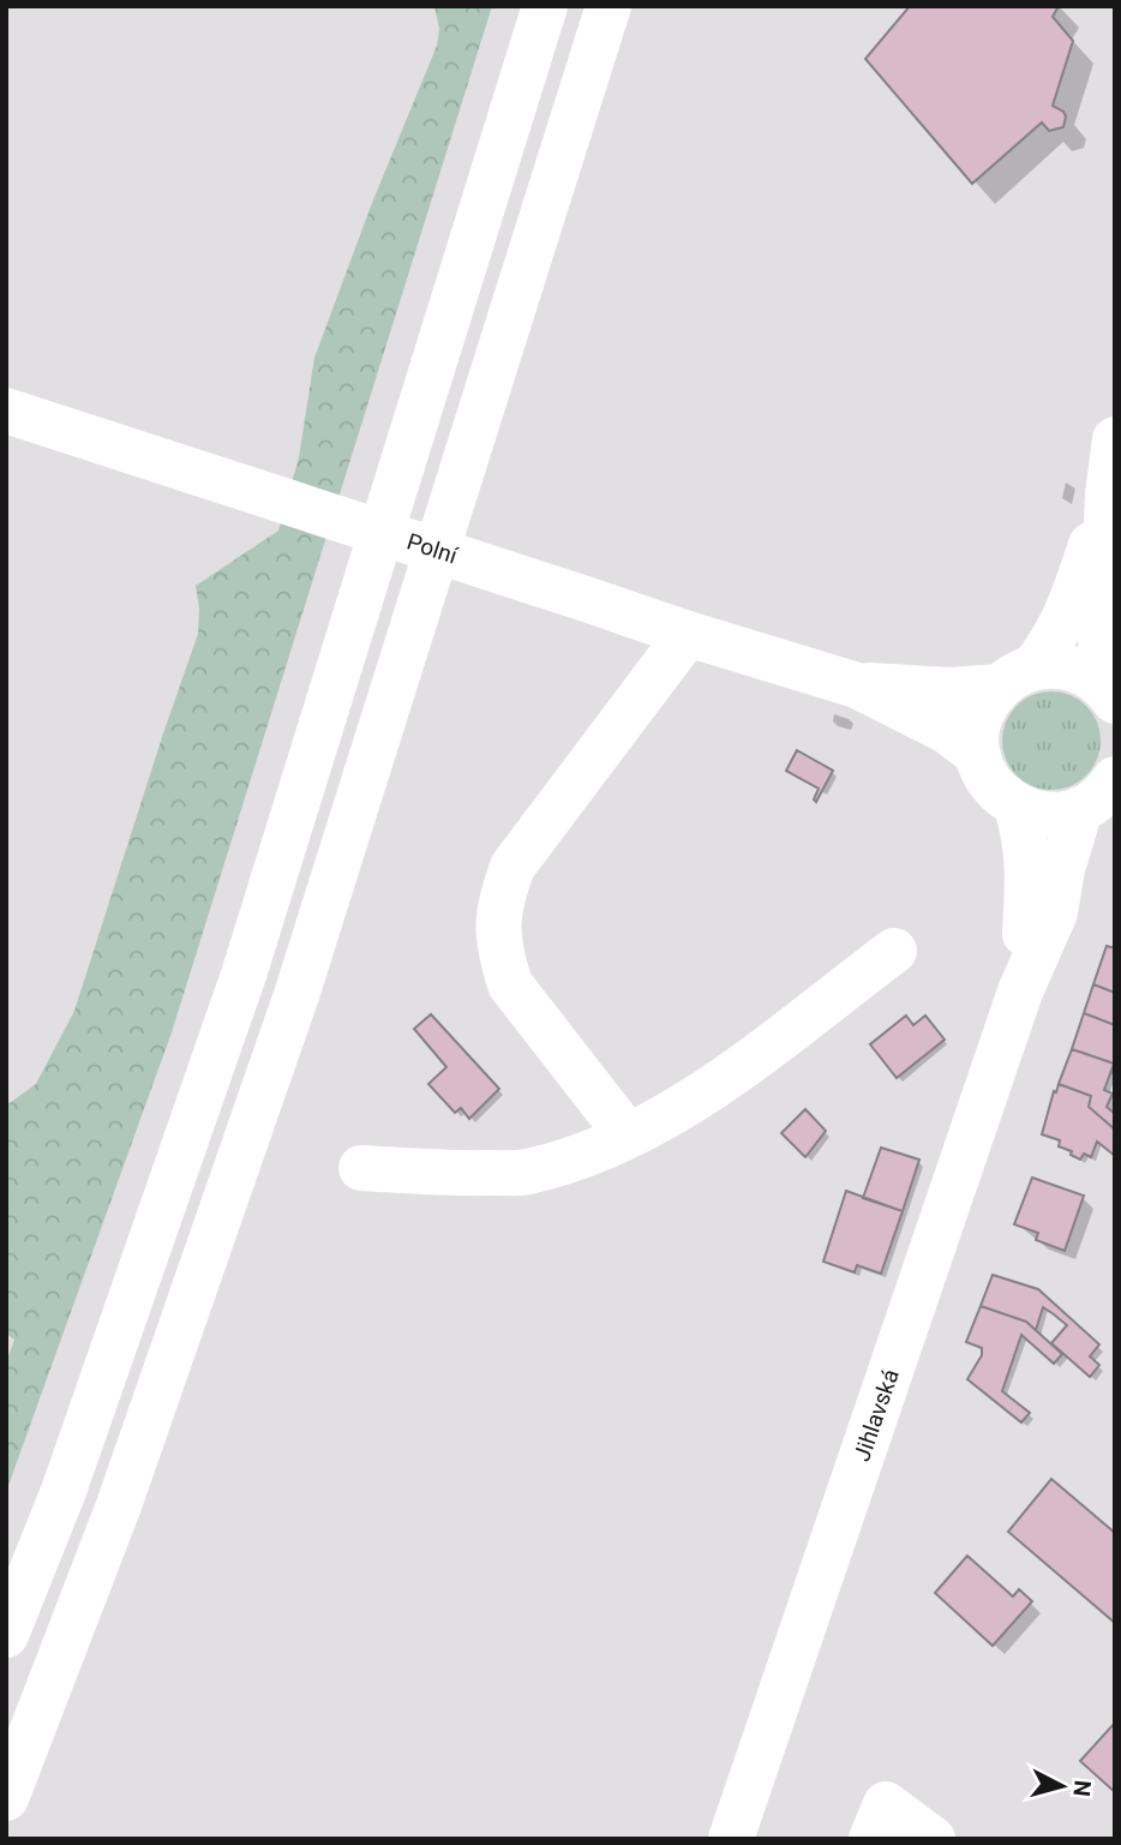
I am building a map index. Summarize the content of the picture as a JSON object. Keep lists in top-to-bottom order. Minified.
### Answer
{"streets":{"main road":["Polní","Jihlavská"]},"north":"right"}
